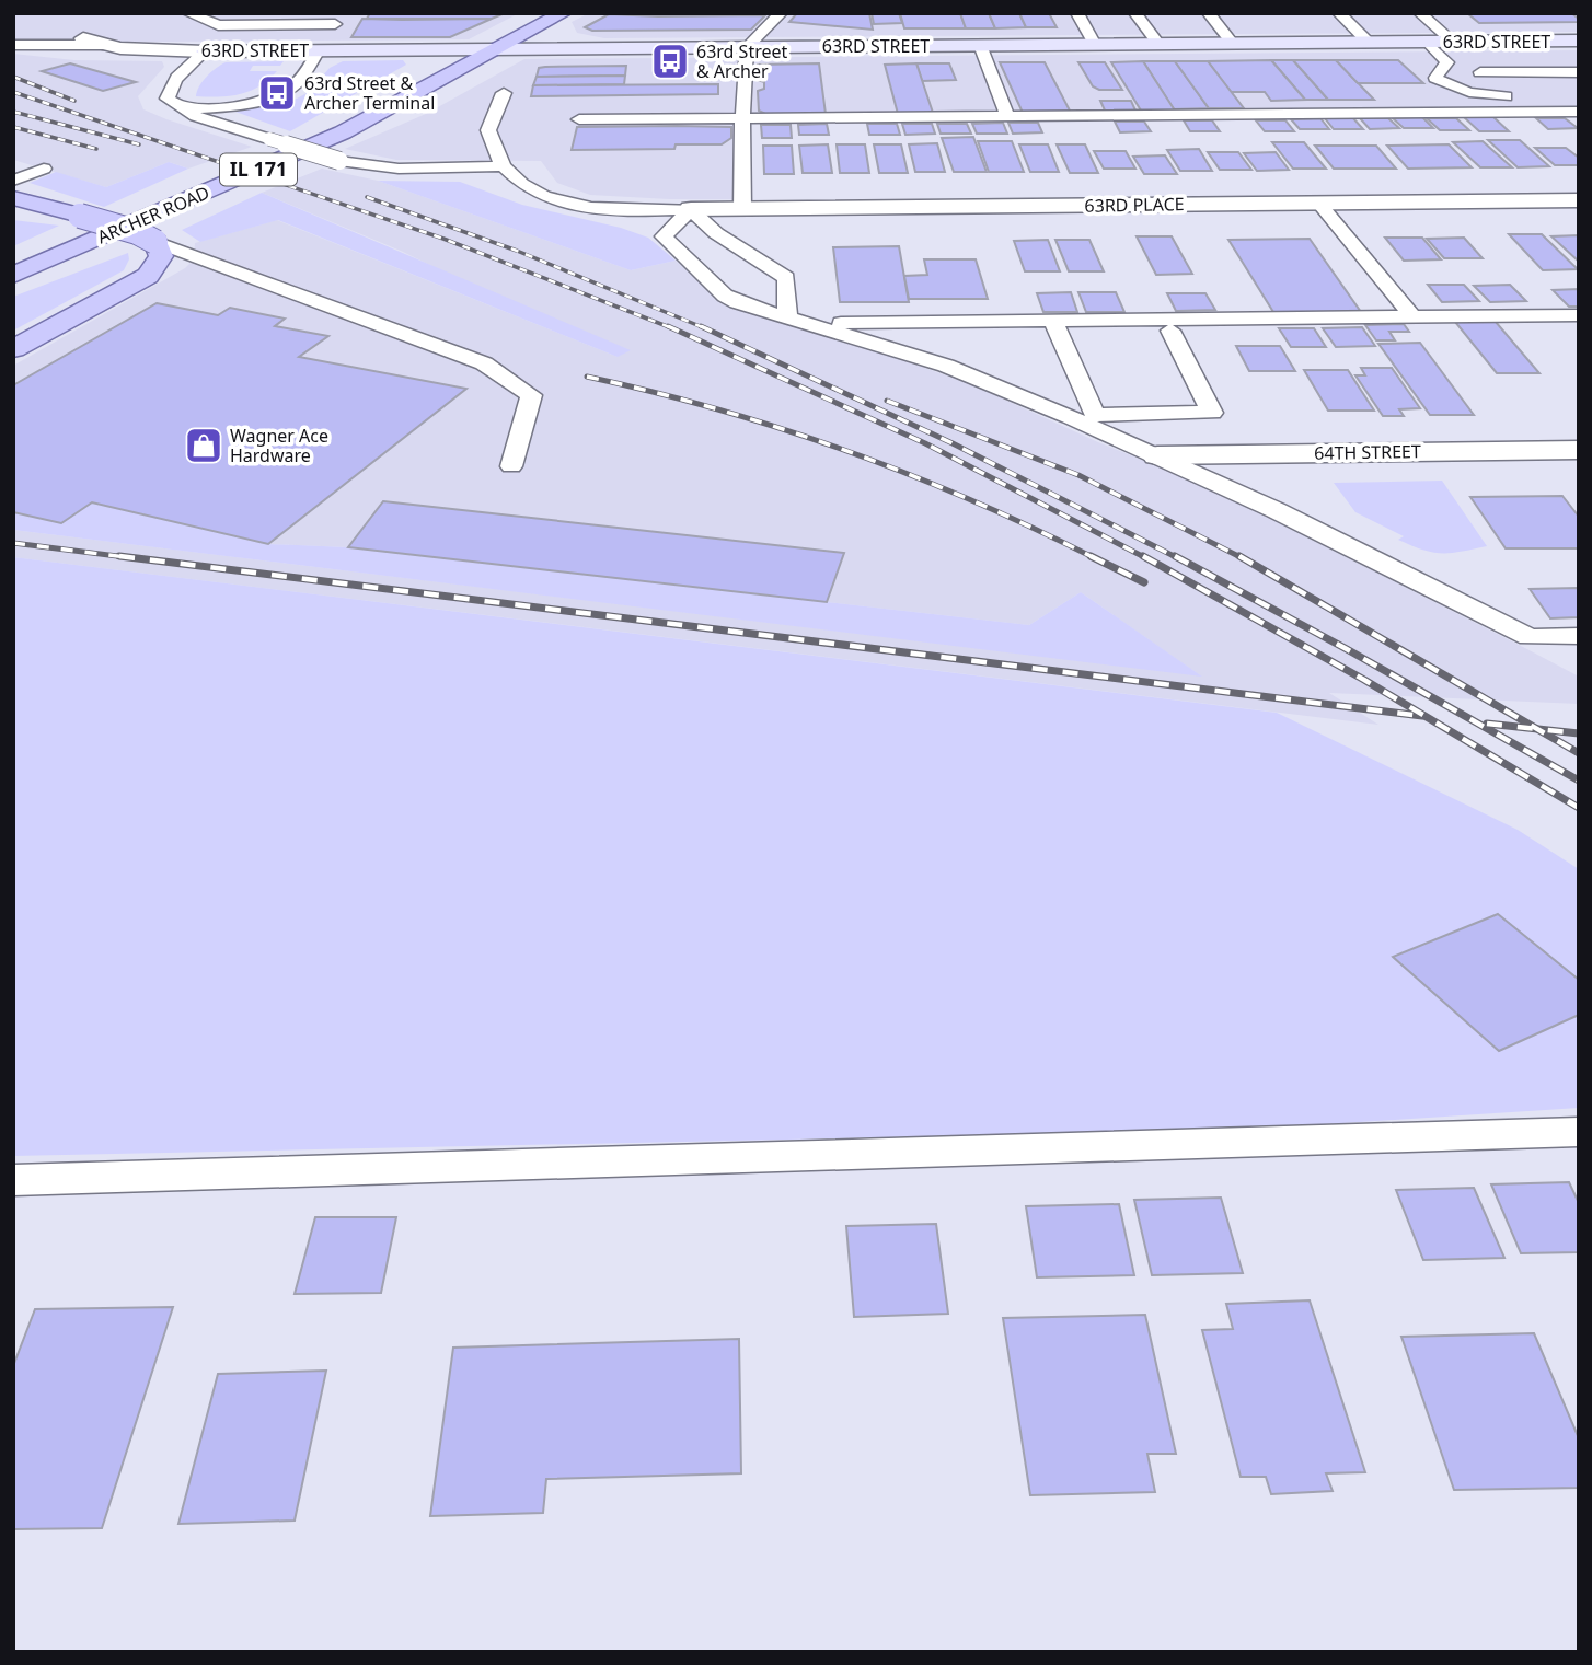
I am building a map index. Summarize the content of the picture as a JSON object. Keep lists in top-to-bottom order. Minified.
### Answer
{"streets":{"main road":["63RD STREET","IL 171","ARCHER ROAD"],"street":["63RD PLACE","64TH STREET"]},"crossings":[["63RD STREET","IL 171"],["63RD STREET","ARCHER ROAD"],["IL 171","ARCHER ROAD"]],"places":{"bus stop":["63rd Street & Archer","63rd Street & Archer Terminal"],"shop":["Wagner Ace Hardware"]}}
